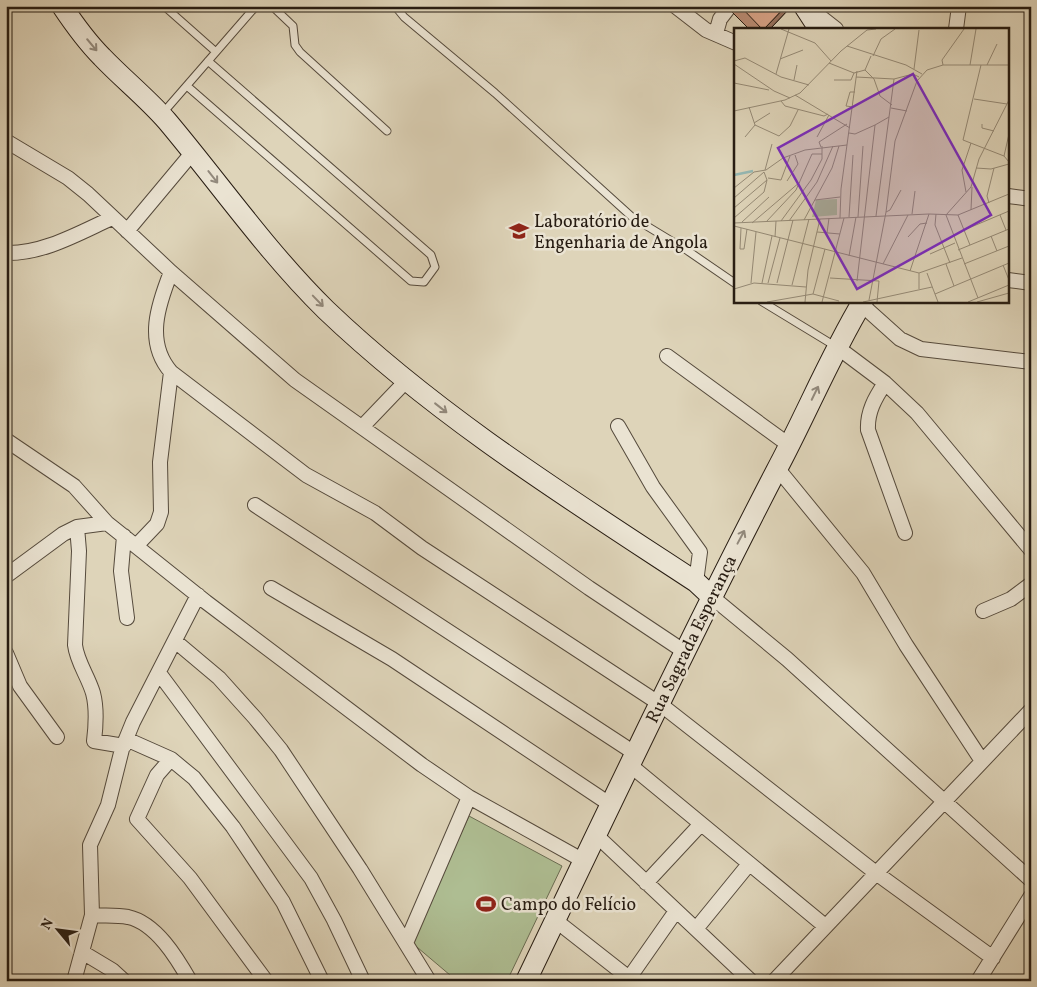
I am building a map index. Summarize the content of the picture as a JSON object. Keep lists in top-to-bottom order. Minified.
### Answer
{"streets":{"street":["Rua Sagrada Esperança"]},"places":{"school or university":["Laboratório de Engenharia de Angola"],"sports":["Campo do Felício"]},"north":"top left"}
